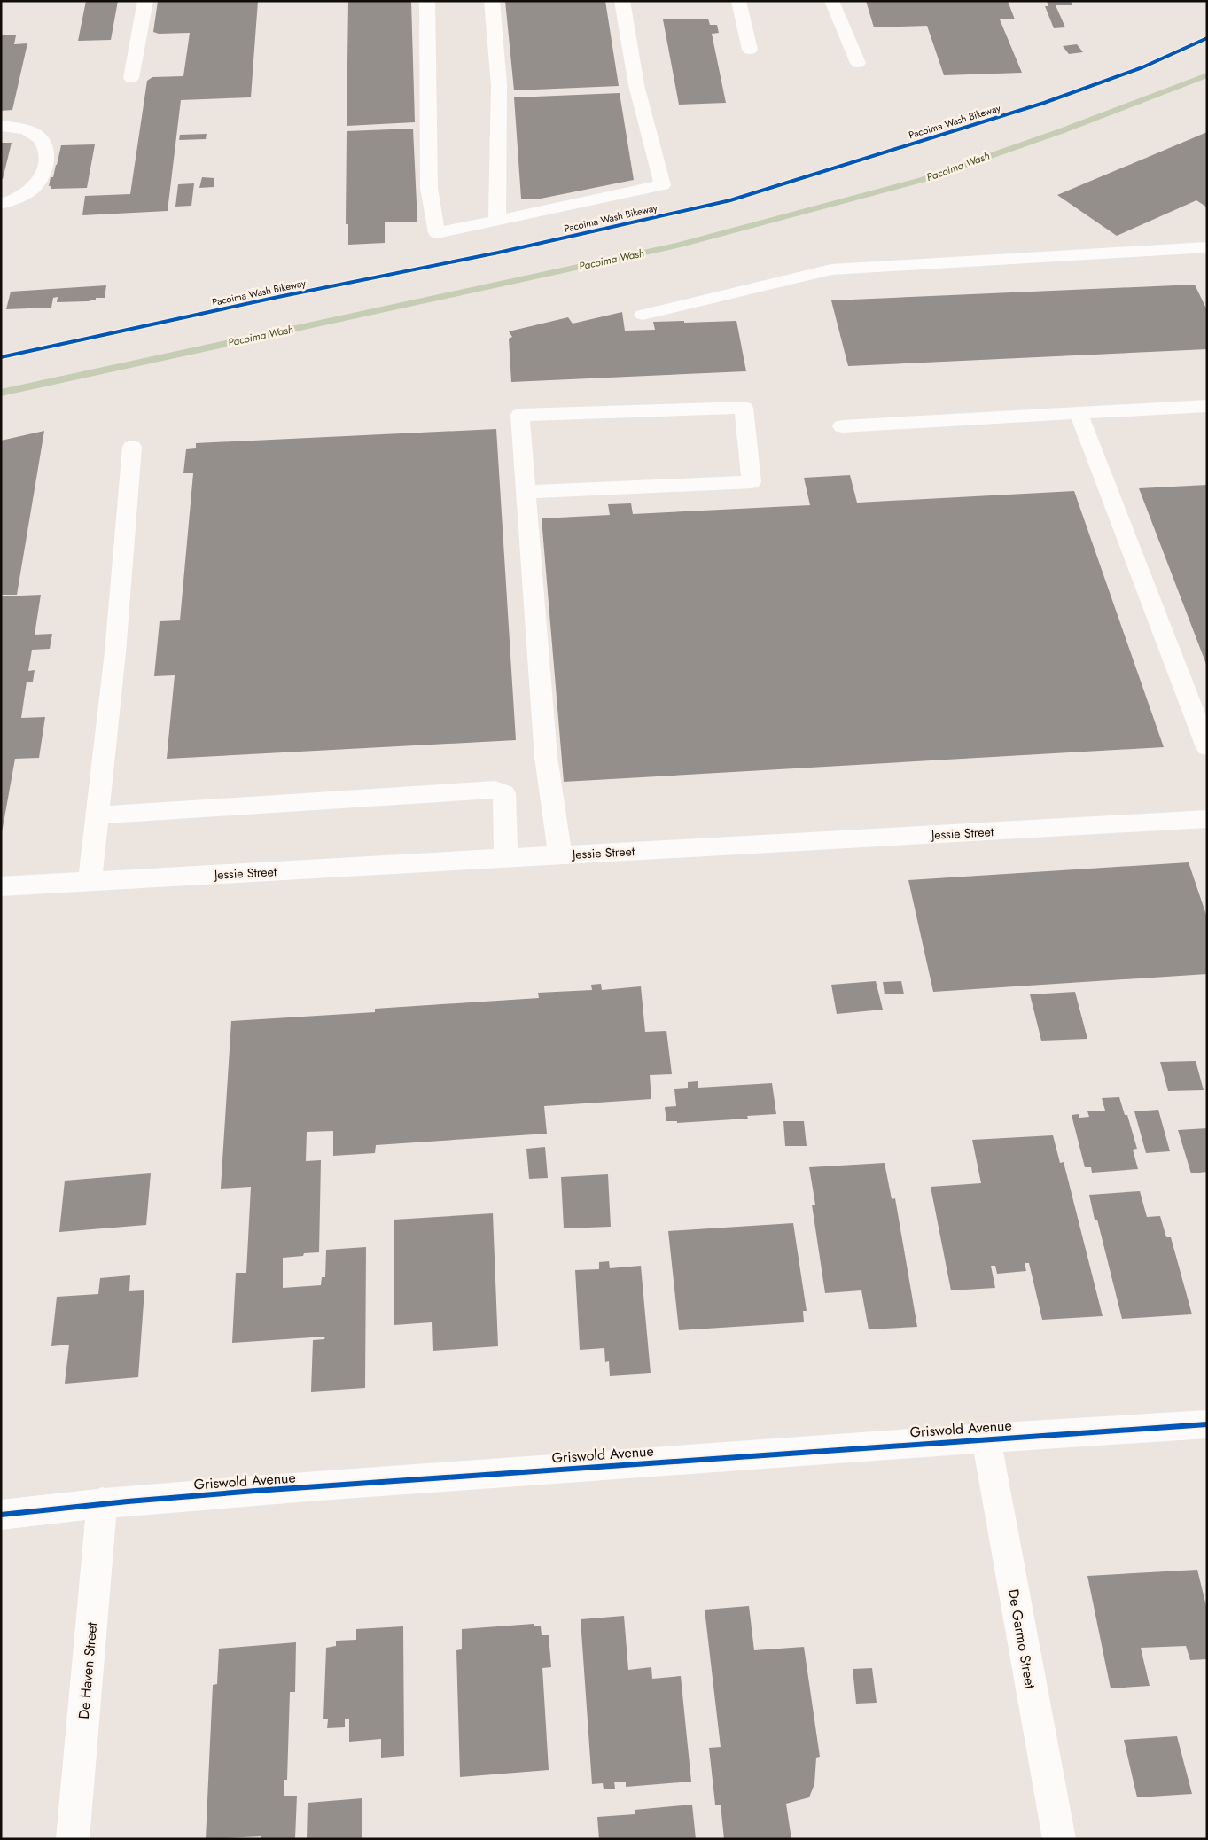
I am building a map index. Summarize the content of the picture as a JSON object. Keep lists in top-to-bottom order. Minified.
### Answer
{"streets":{"street":["Jessie Street","Griswold Avenue","De Garmo Street","De Haven Street"],"cycle path":["Pacoima Wash Bikeway"]},"crossings":[["Griswold Avenue","De Garmo Street"],["Griswold Avenue","De Haven Street"]],"water":["Pacoima Wash"]}
